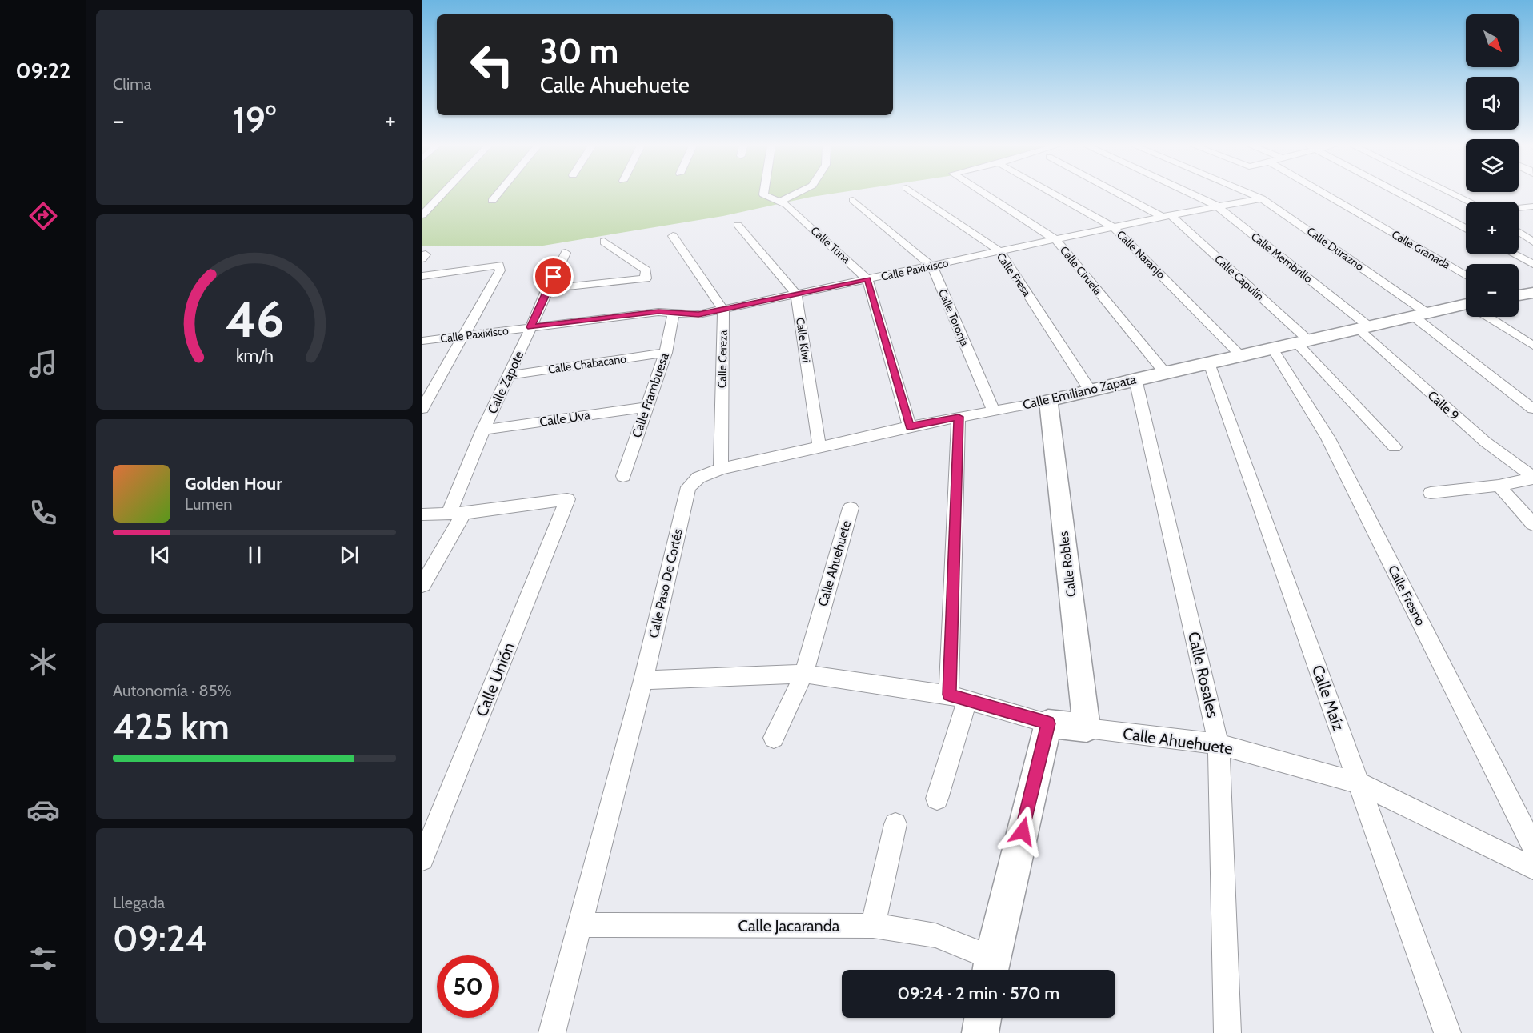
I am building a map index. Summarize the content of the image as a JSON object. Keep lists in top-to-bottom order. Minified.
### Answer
{"streets":{"main road":["Calle Emiliano Zapata","Calle Ahuehuete","Calle Robles"],"street":["Calle Tuna","Calle Durazno","Calle Granada","Calle Naranjo","Calle Membrillo","Calle Paxixisco","Calle Ciruela","Calle Fresa","Calle Capulín","Calle Toronja","Calle Kiwi","Calle Cereza","Calle Chabacano","Calle Zapote","Calle Frambuesa","Calle 9","Calle Uva","Calle Paso De Cortés","Calle Fresno","Calle Rosales","Calle Unión","Calle Maíz","Calle Jacaranda"]},"crossings":[["Calle Tuna","Calle Paxixisco"],["Calle Durazno","Calle Paxixisco"],["Calle Durazno","Calle Emiliano Zapata"],["Calle Naranjo","Calle Paxixisco"],["Calle Naranjo","Calle Emiliano Zapata"],["Calle Membrillo","Calle Paxixisco"],["Calle Membrillo","Calle Emiliano Zapata"],["Calle Membrillo","Calle 9"],["Calle Paxixisco","Calle Ciruela"],["Calle Paxixisco","Calle Fresa"],["Calle Paxixisco","Calle Capulín"],["Calle Paxixisco","Calle Toronja"],["Calle Paxixisco","Calle Kiwi"],["Calle Paxixisco","Calle Cereza"],["Calle Paxixisco","Calle Zapote"],["Calle Paxixisco","Calle Frambuesa"],["Calle Ciruela","Calle Emiliano Zapata"],["Calle Fresa","Calle Emiliano Zapata"],["Calle Capulín","Calle Emiliano Zapata"],["Calle Toronja","Calle Emiliano Zapata"],["Calle Kiwi","Calle Emiliano Zapata"],["Calle Cereza","Calle Emiliano Zapata"],["Calle Chabacano","Calle Zapote"],["Calle Chabacano","Calle Frambuesa"],["Calle Zapote","Calle Uva"],["Calle Zapote","Calle Unión"],["Calle Emiliano Zapata","Calle 9"],["Calle Emiliano Zapata","Calle Robles"],["Calle Emiliano Zapata","Calle Paso De Cortés"],["Calle Emiliano Zapata","Calle Fresno"],["Calle Emiliano Zapata","Calle Rosales"],["Calle Emiliano Zapata","Calle Maíz"],["Calle Frambuesa","Calle Uva"],["Calle Ahuehuete","Calle Robles"],["Calle Ahuehuete","Calle Paso De Cortés"],["Calle Ahuehuete","Calle Rosales"],["Calle Ahuehuete","Calle Maíz"],["Calle Paso De Cortés","Calle Jacaranda"]],"north":"bottom right","page":{"tabs":"09:22","tile":["Clima",["Autonomía · 85%","425 km"],["Llegada","09:24"]],"map_buttons":["+","−"],"turn":["30 m","Calle Ahuehuete"],"heat":["−","19°","+"],"song":["Golden Hour","Lumen"],"limit":"50","trip":"09:24 · 2 min · 570 m","gauge":["46","km/h"]}}
